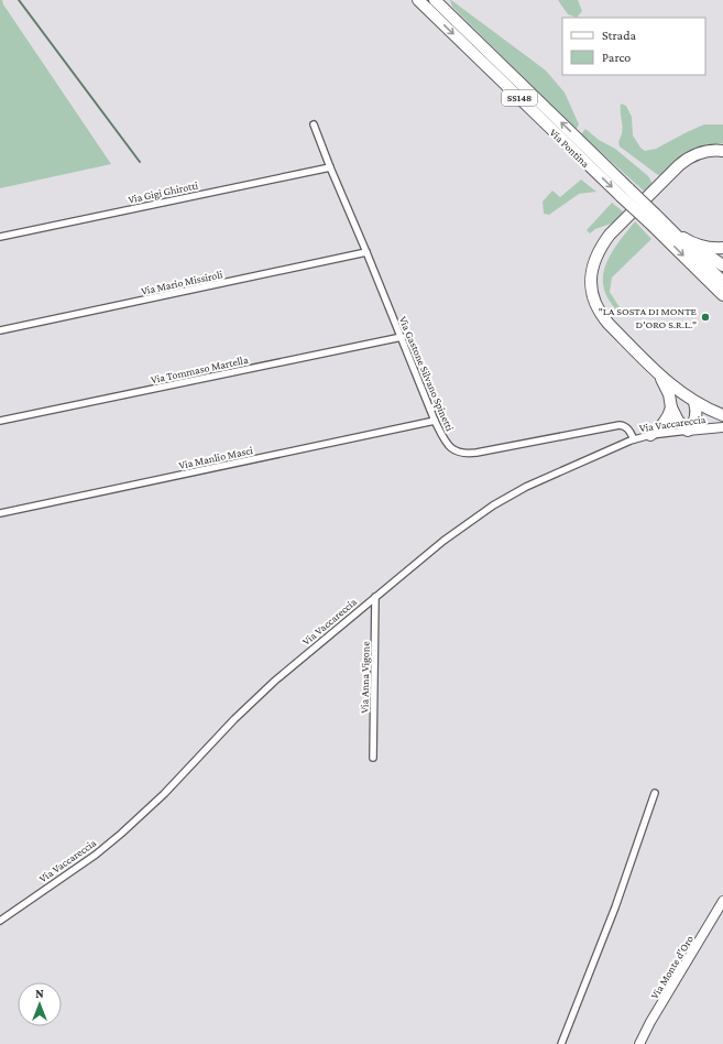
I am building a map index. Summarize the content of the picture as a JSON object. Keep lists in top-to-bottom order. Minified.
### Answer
{"streets":{"highway":["SS148","Via Pontina"],"street":["Via Gigi Ghirotti","Via Mario Missiroli","Via Tommaso Martella","Via Gastone Silvano Spinetti","Via Vaccareccia","Via Manlio Masci","Via Anna Vigone","Via Monte d'Oro"]},"crossings":[["Via Gigi Ghirotti","Via Gastone Silvano Spinetti"],["Via Mario Missiroli","Via Gastone Silvano Spinetti"],["Via Tommaso Martella","Via Gastone Silvano Spinetti"],["Via Gastone Silvano Spinetti","Via Vaccareccia"],["Via Gastone Silvano Spinetti","Via Manlio Masci"],["Via Vaccareccia","Via Anna Vigone"]],"places":["\"LA SOSTA DI MONTE D'ORO S.R.L.\""],"legend":["Strada","Parco"],"north":"top"}
